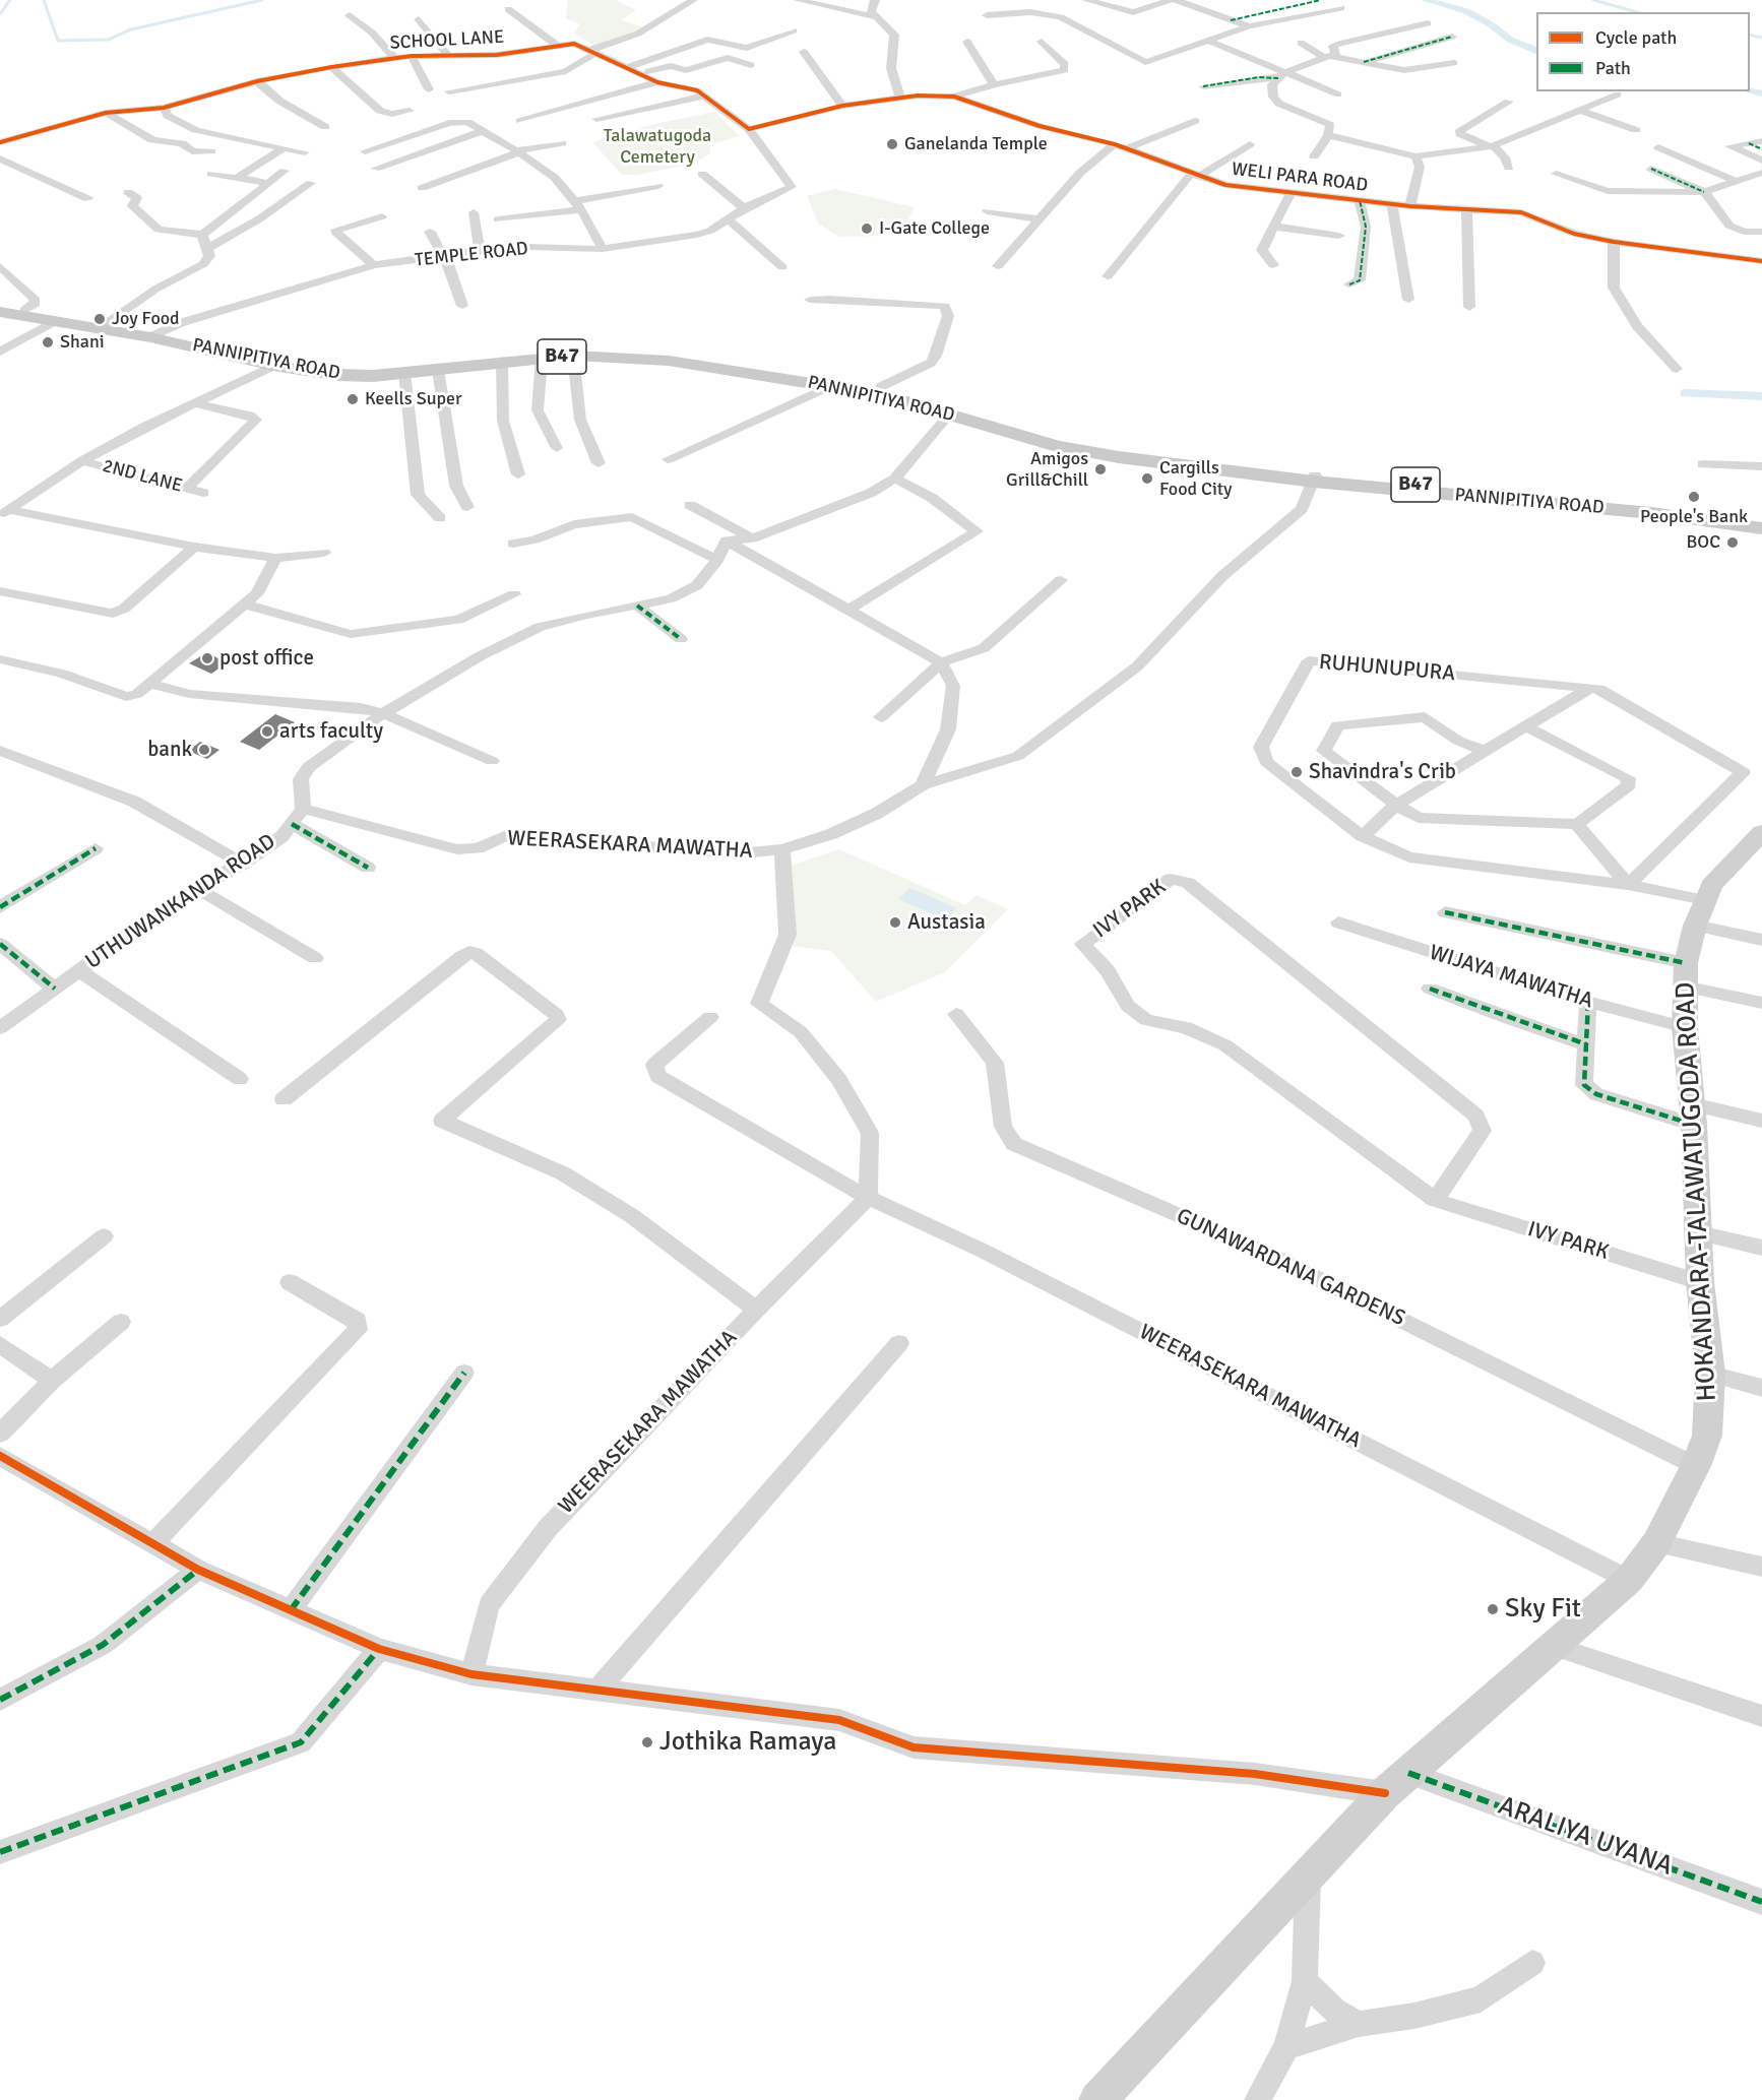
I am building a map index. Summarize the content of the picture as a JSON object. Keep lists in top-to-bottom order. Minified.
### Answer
{"streets":{"main road":["B47","PANNIPITIYA ROAD","HOKANDARA-TALAWATUGODA ROAD"],"street":["SCHOOL LANE","WELI PARA ROAD","TEMPLE ROAD","2ND LANE","RUHUNUPURA","WEERASEKARA MAWATHA","UTHUWANKANDA ROAD","IVY PARK","WIJAYA MAWATHA","GUNAWARDANA GARDENS","ARALIYA UYANA"]},"crossings":[["SCHOOL LANE","TEMPLE ROAD"],["TEMPLE ROAD","PANNIPITIYA ROAD"],["PANNIPITIYA ROAD","WEERASEKARA MAWATHA"],["RUHUNUPURA","HOKANDARA-TALAWATUGODA ROAD"],["WEERASEKARA MAWATHA","UTHUWANKANDA ROAD"],["WEERASEKARA MAWATHA","HOKANDARA-TALAWATUGODA ROAD"],["IVY PARK","HOKANDARA-TALAWATUGODA ROAD"],["WIJAYA MAWATHA","HOKANDARA-TALAWATUGODA ROAD"],["HOKANDARA-TALAWATUGODA ROAD","GUNAWARDANA GARDENS"],["HOKANDARA-TALAWATUGODA ROAD","ARALIYA UYANA"]],"parks":["Talawatugoda Cemetery"],"places":["Ganelanda Temple","I-Gate College","Joy Food","Shani","Keells Super","Amigos Grill&Chill","Cargills Food City","People's Bank","BOC","post office","arts faculty","bank","Shavindra's Crib","Austasia","Sky Fit","Jothika Ramaya"],"legend":["Cycle path","Path"]}
